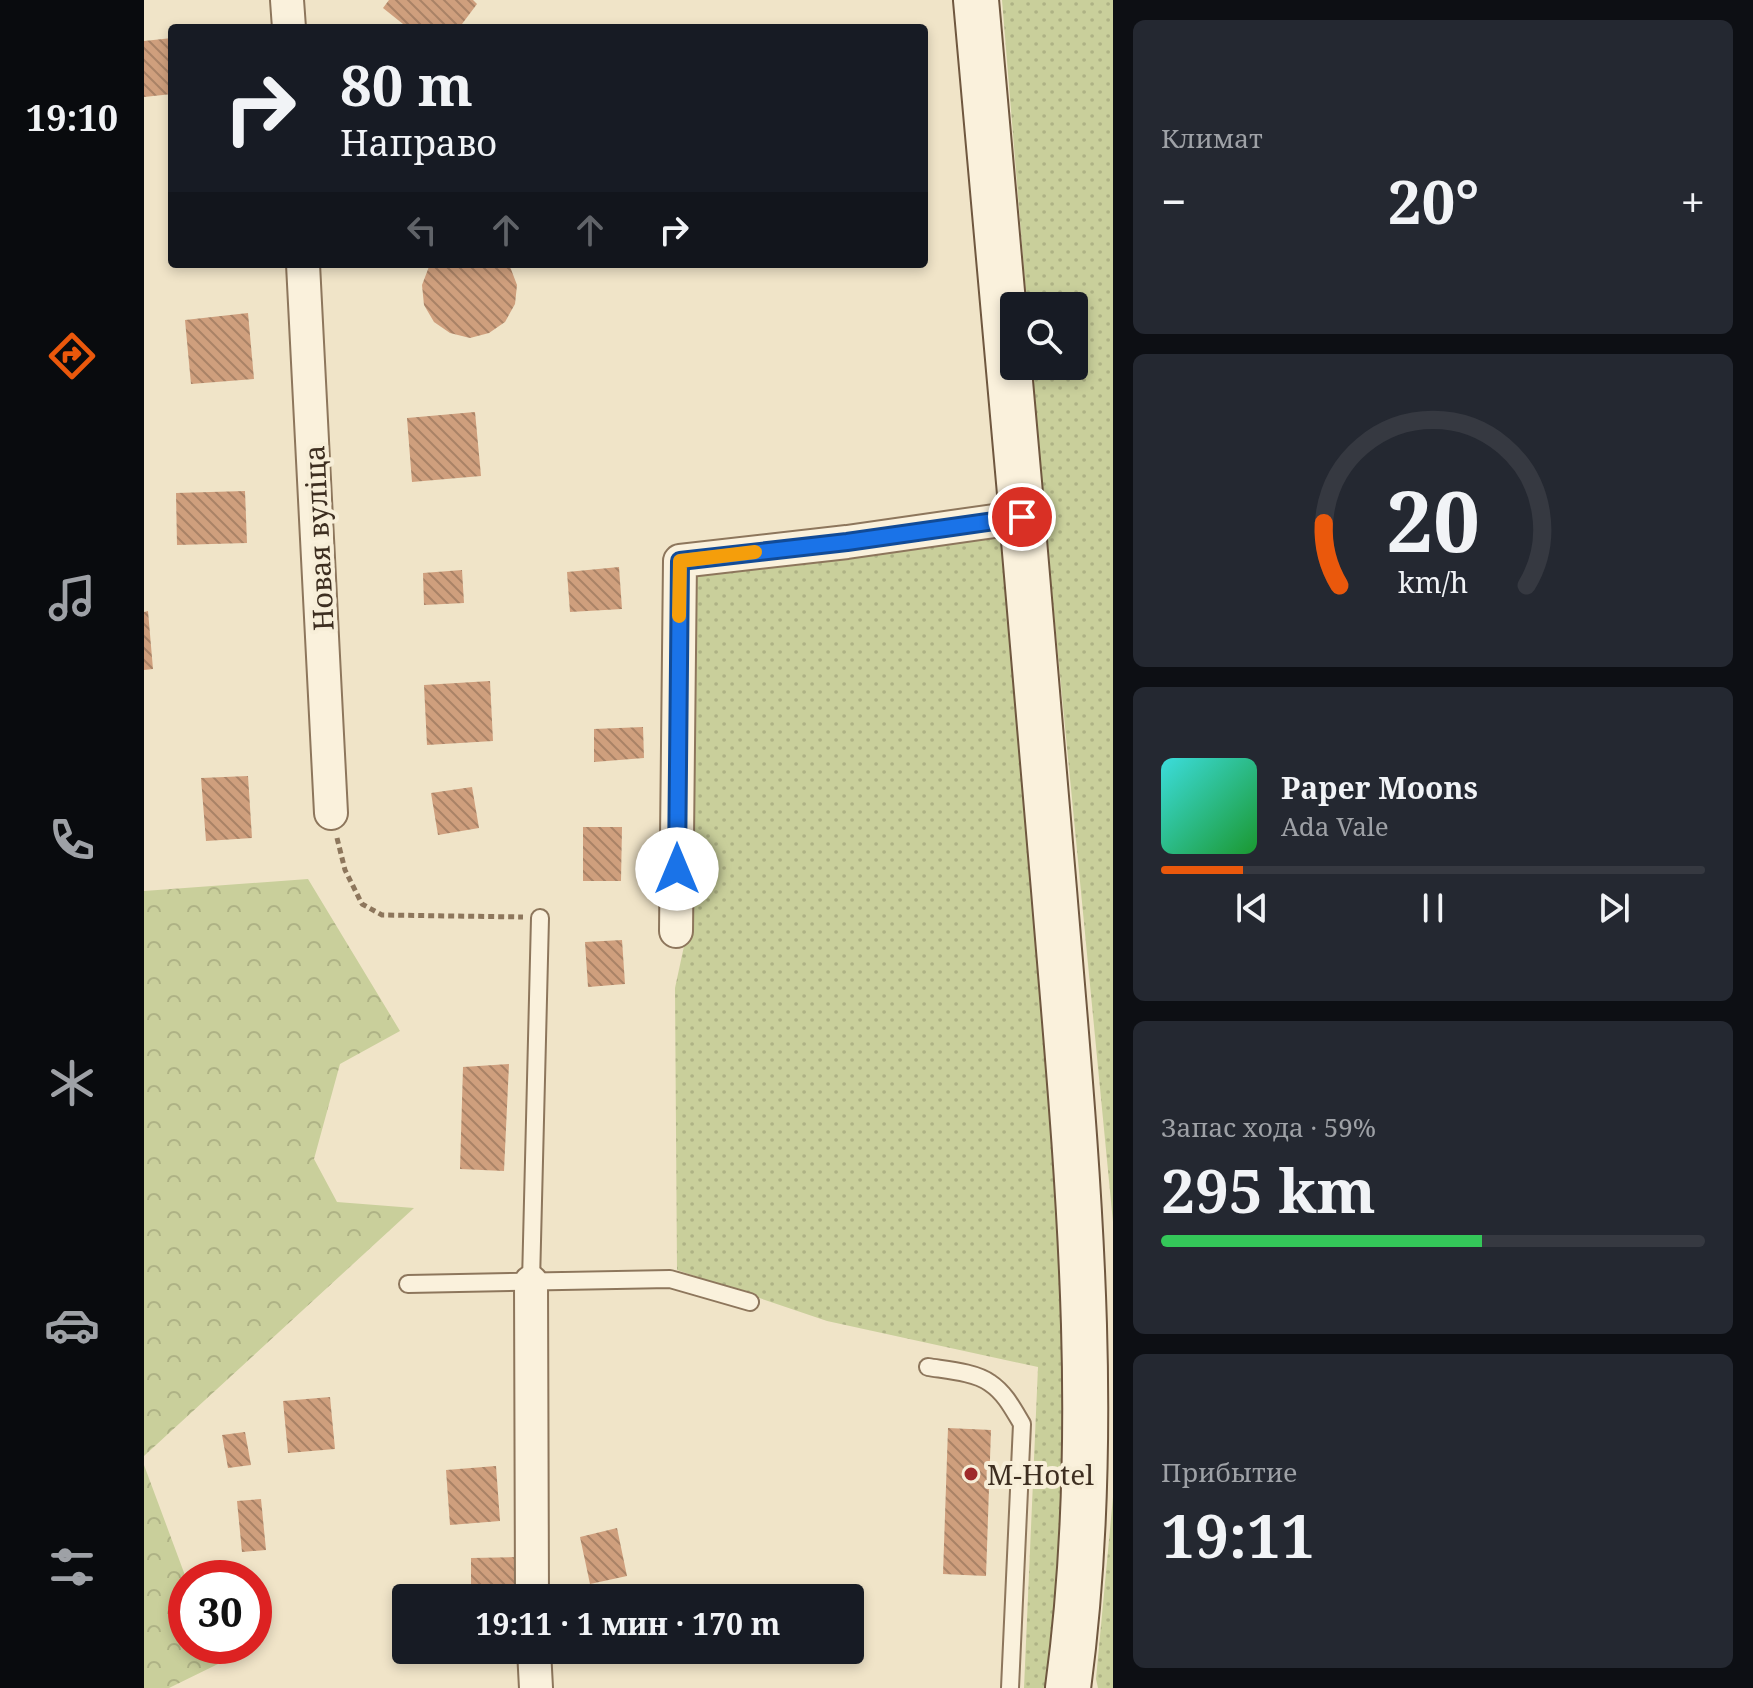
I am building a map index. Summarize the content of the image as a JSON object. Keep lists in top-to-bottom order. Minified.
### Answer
{"streets":{"street":["Новая вуліца"]},"places":["M-Hotel"],"page":{"tabs":"19:10","tile":["Климат",["Запас хода · 59%","295 km"],["Прибытие","19:11"]],"turn":["80 m","Направо"],"heat":["−","20°","+"],"song":["Paper Moons","Ada Vale"],"limit":"30","trip":"19:11 · 1 мин · 170 m","gauge":["20","km/h"]}}
